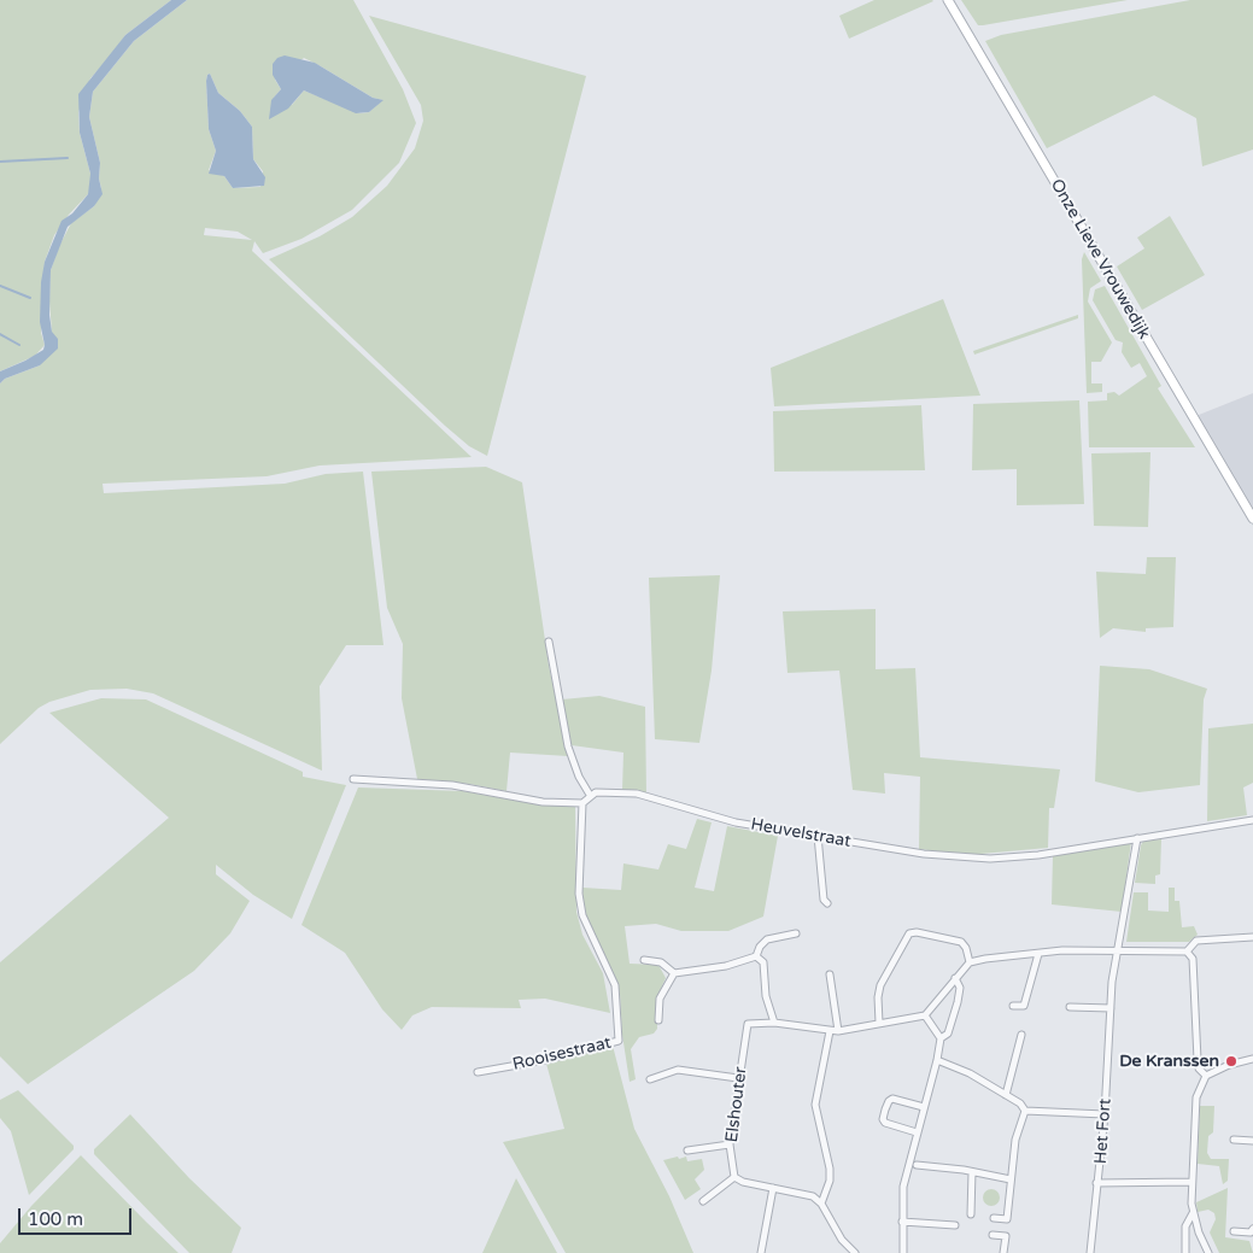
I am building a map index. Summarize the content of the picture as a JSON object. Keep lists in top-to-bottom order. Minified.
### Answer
{"streets":{"main road":["Onze Lieve Vrouwedijk"],"street":["Heuvelstraat","Rooisestraat","Elshouter","Het Fort"]},"crossings":[["Heuvelstraat","Het Fort"]],"places":["De Kranssen"],"scale_bar":"100 m"}
